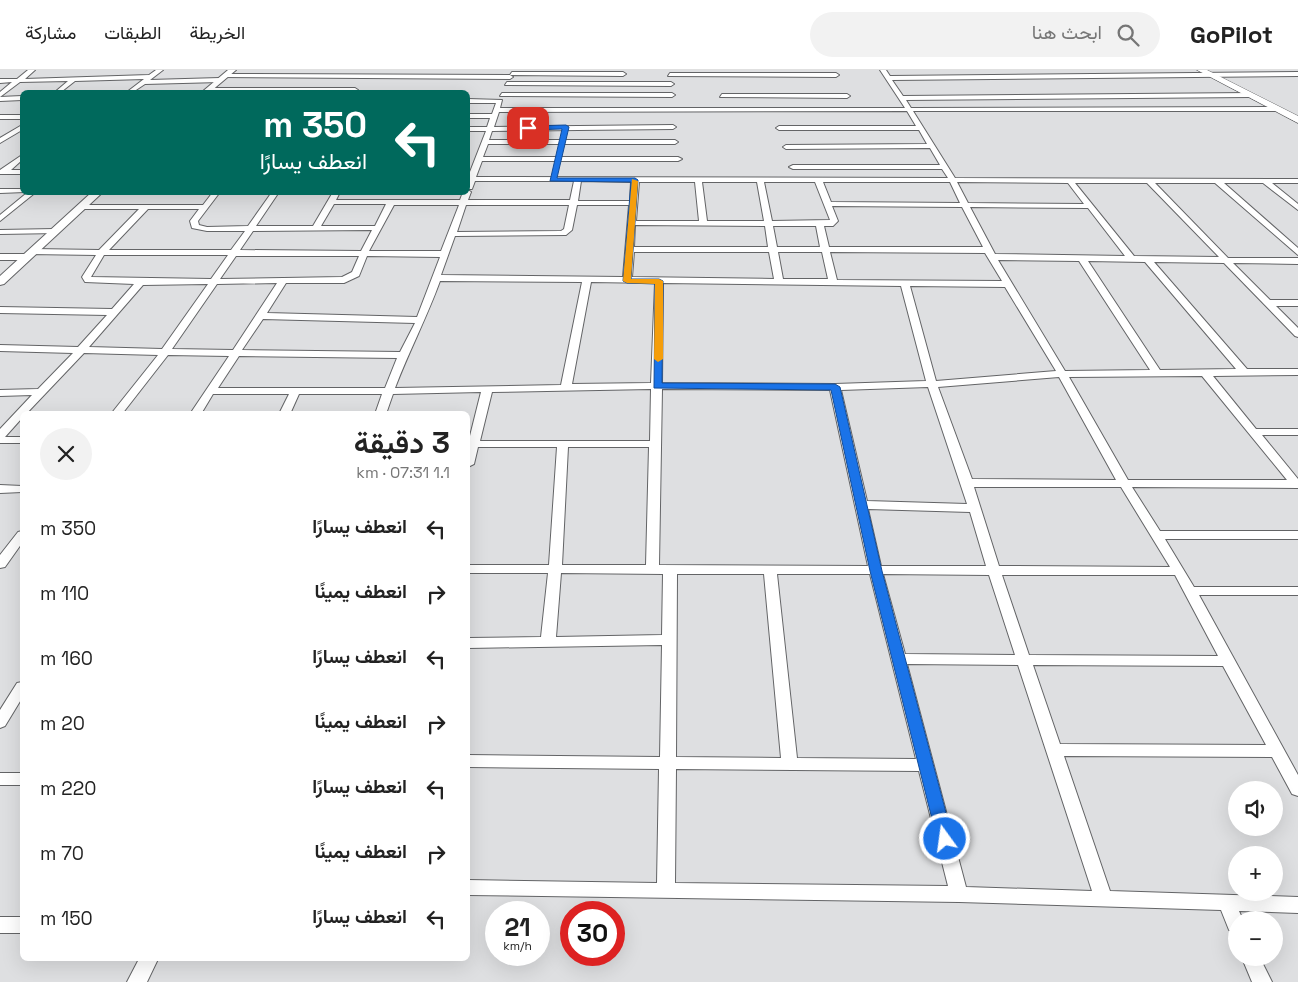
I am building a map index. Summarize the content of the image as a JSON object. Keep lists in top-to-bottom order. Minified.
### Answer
{"page":{"header":"GoPilot","search":"ابحث هنا","nav":["الخريطة","الطبقات","مشاركة"],"turn":["350 m","انعطف يسارًا"],"heading":["3 دقيقة","1.1 km · 07:31"],"list":[{"name":"انعطف يسارًا","value":"350 m"},{"name":"انعطف يمينًا","value":"110 m"},{"name":"انعطف يسارًا","value":"160 m"},{"name":"انعطف يمينًا","value":"20 m"},{"name":"انعطف يسارًا","value":"220 m"},{"name":"انعطف يمينًا","value":"70 m"},{"name":"انعطف يسارًا","value":"150 m"}],"map_buttons":["+","−"],"speed":"21 km/h","limit":"30"}}
